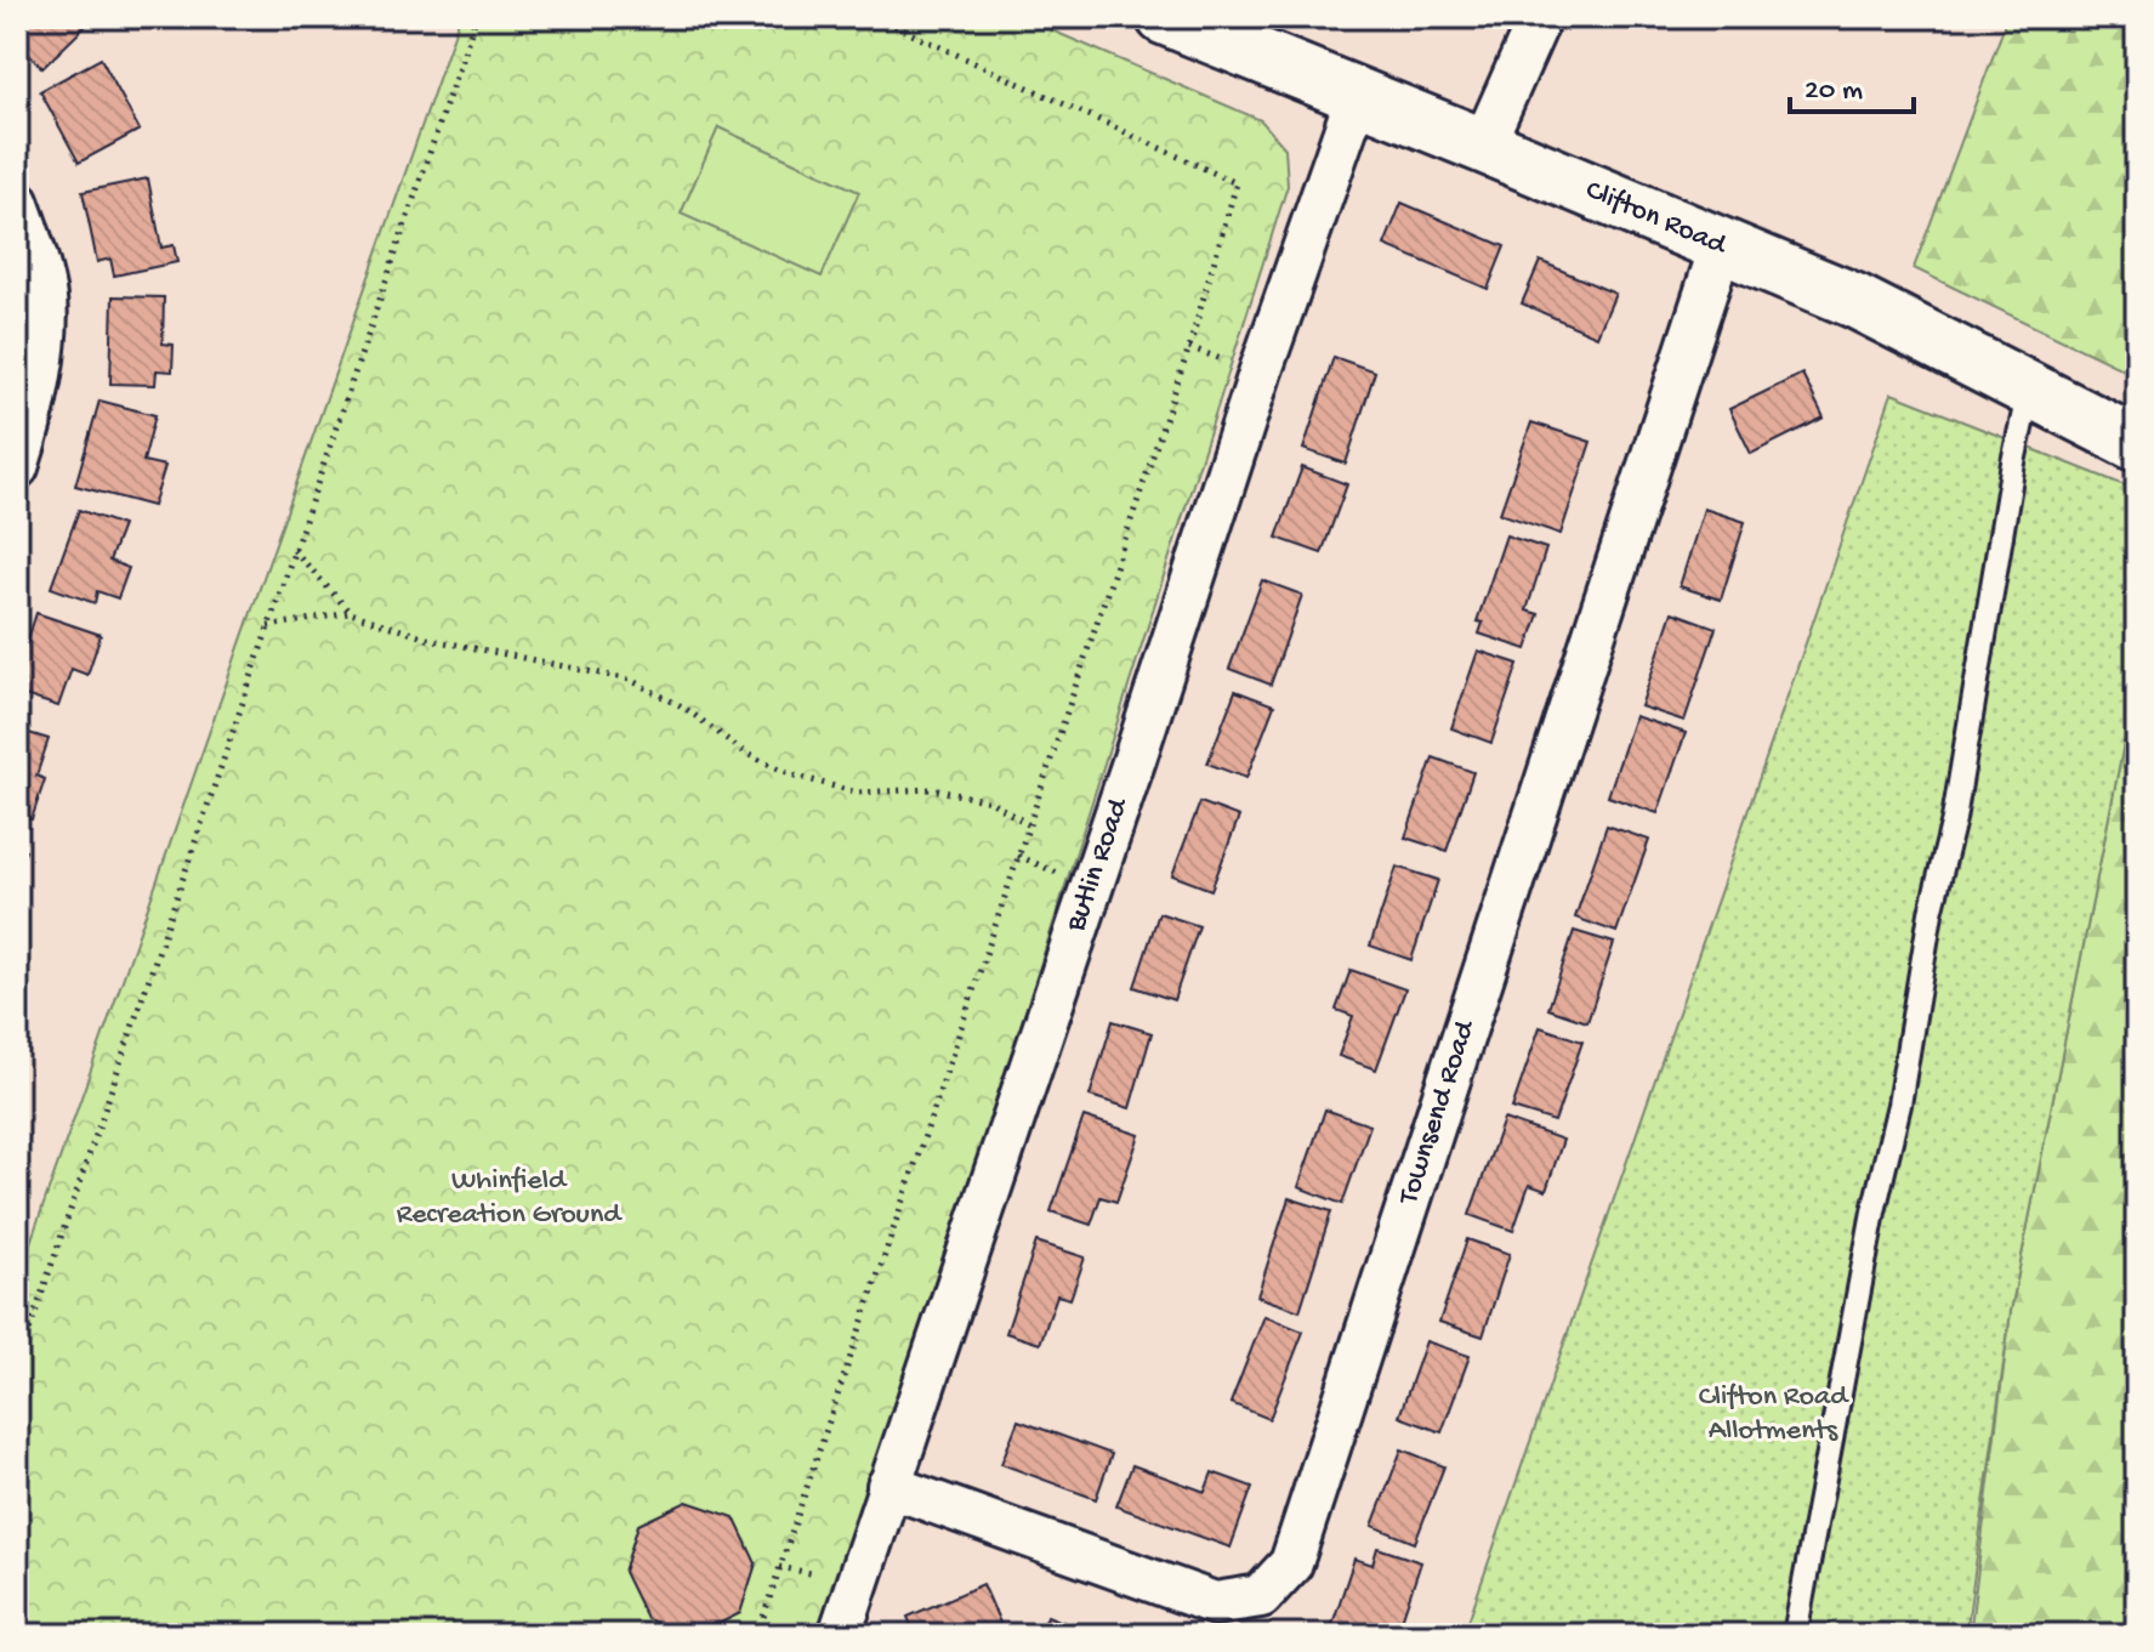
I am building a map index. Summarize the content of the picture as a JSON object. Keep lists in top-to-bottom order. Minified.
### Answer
{"streets":{"street":["Clifton Road","Butlin Road","Townsend Road"]},"crossings":[["Clifton Road","Butlin Road"],["Clifton Road","Townsend Road"],["Butlin Road","Townsend Road"]],"parks":["Whinfield Recreation Ground","Clifton Road Allotments"],"scale_bar":"20 m"}
